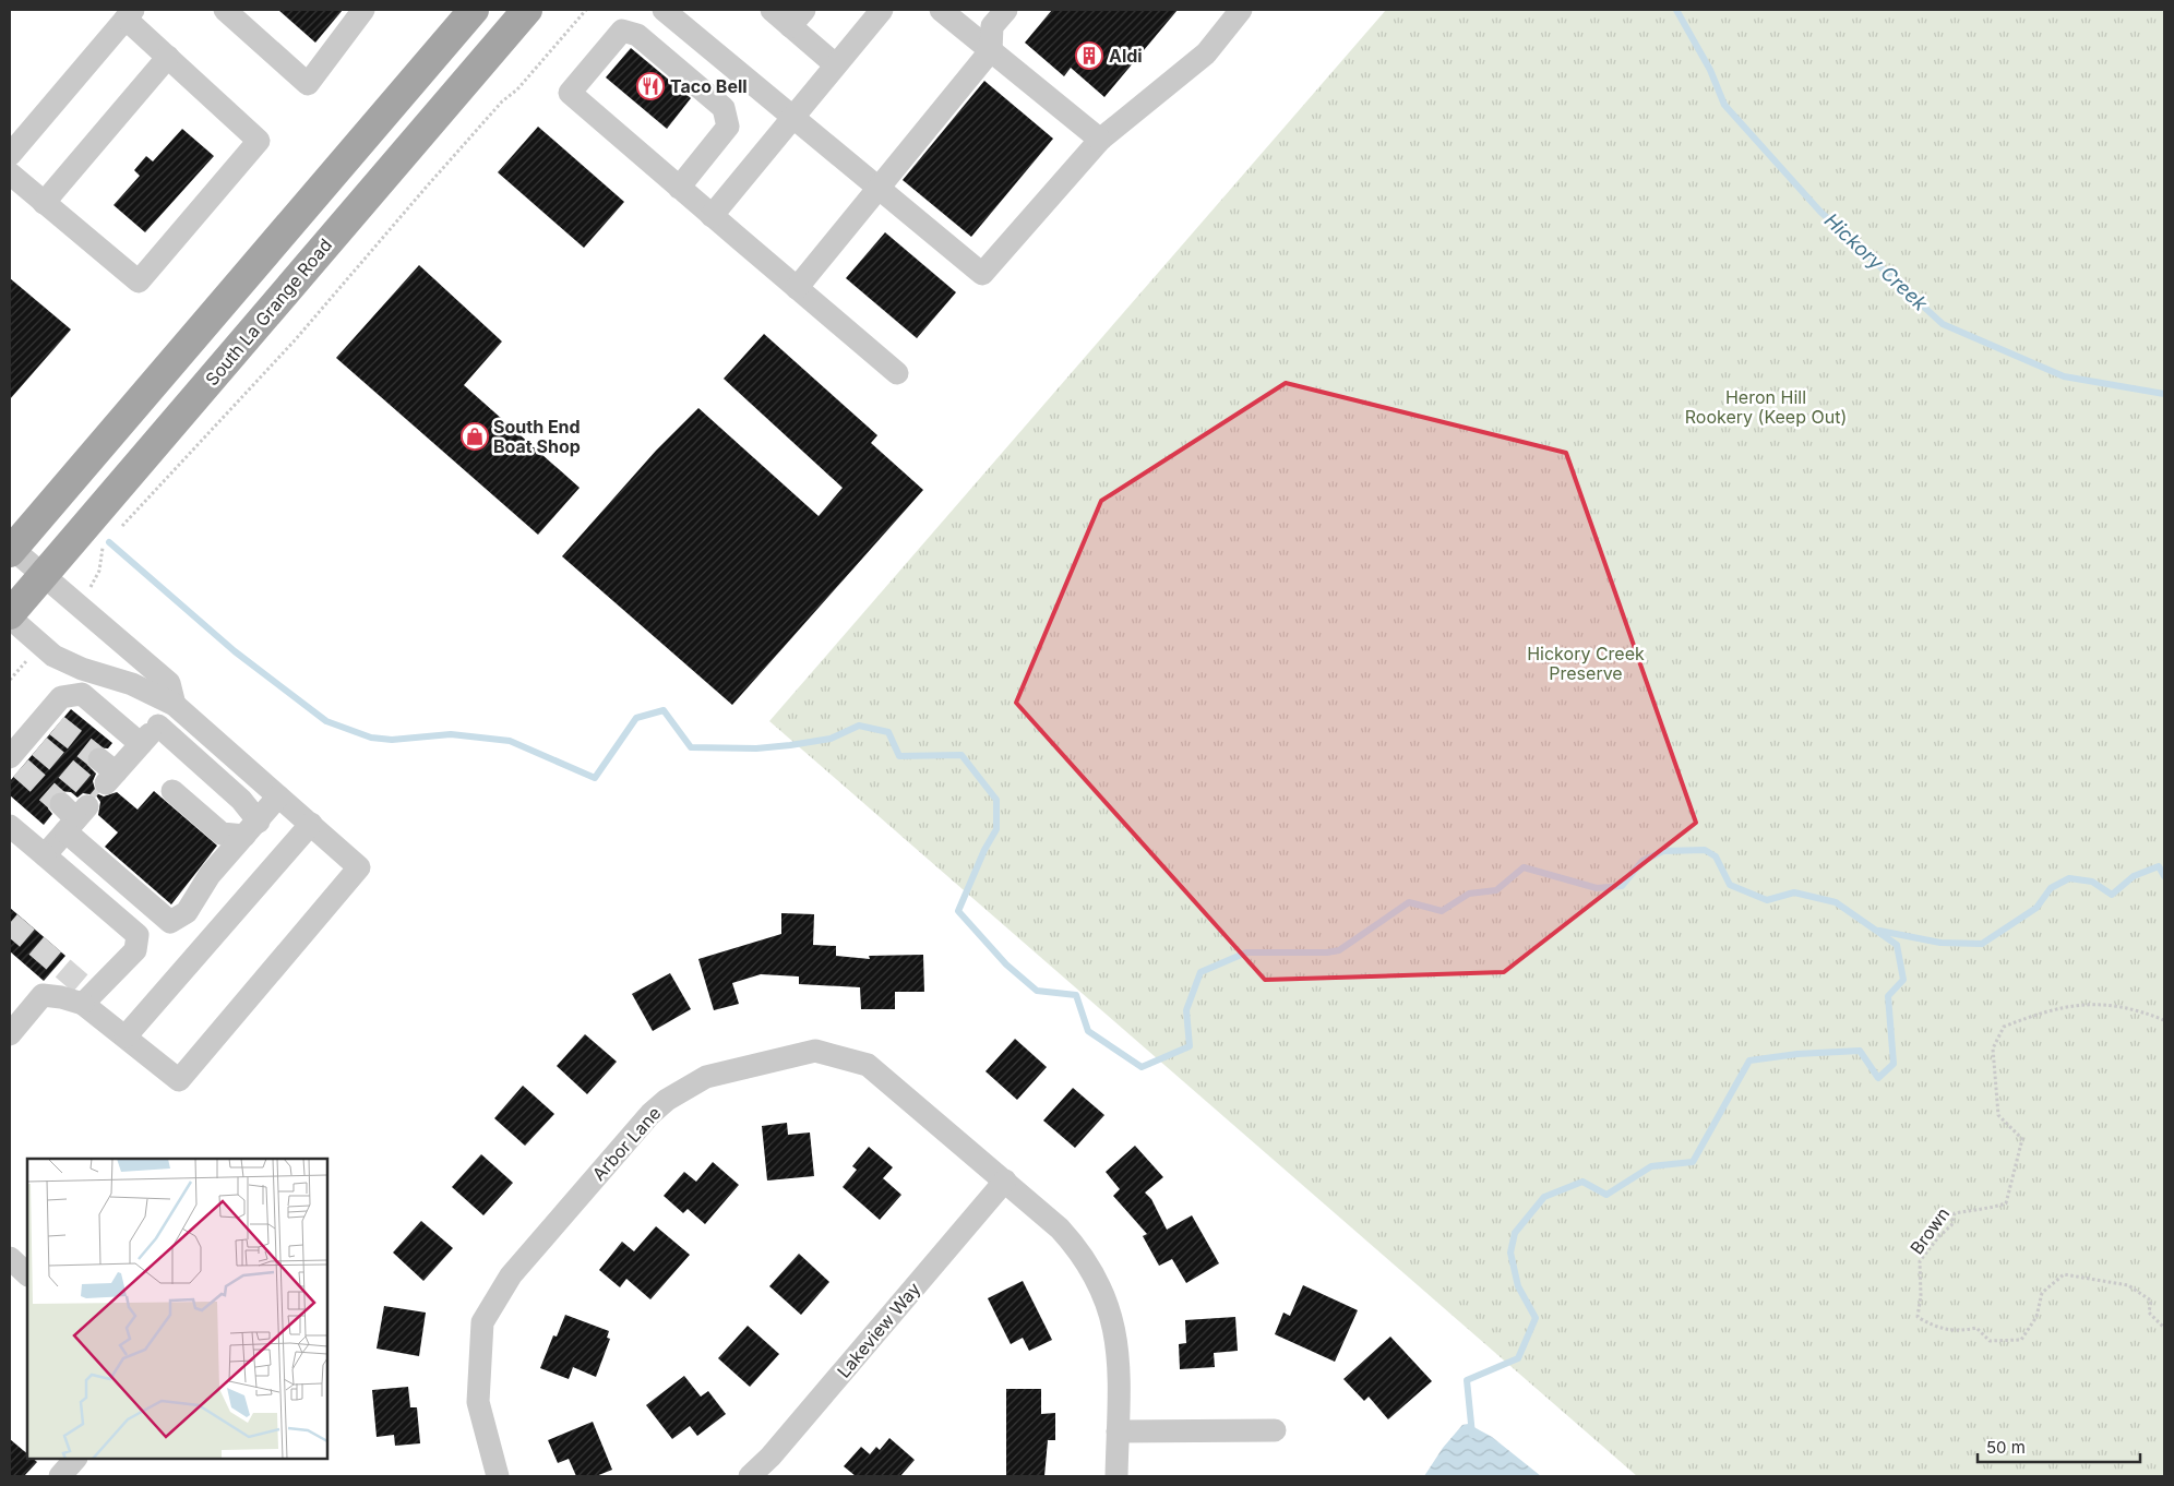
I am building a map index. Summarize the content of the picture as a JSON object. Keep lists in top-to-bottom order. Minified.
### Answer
{"streets":{"main road":["South La Grange Road"],"street":["Arbor Lane","Lakeview Way"],"path":["Brown"]},"crossings":[["Arbor Lane","Lakeview Way"]],"water":["Hickory Creek"],"parks":["Heron Hill Rookery (Keep Out)","Hickory Creek Preserve"],"places":{"building":["Aldi"],"restaurant":["Taco Bell"],"shop":["South End Boat Shop"]},"scale_bar":"50 m"}
